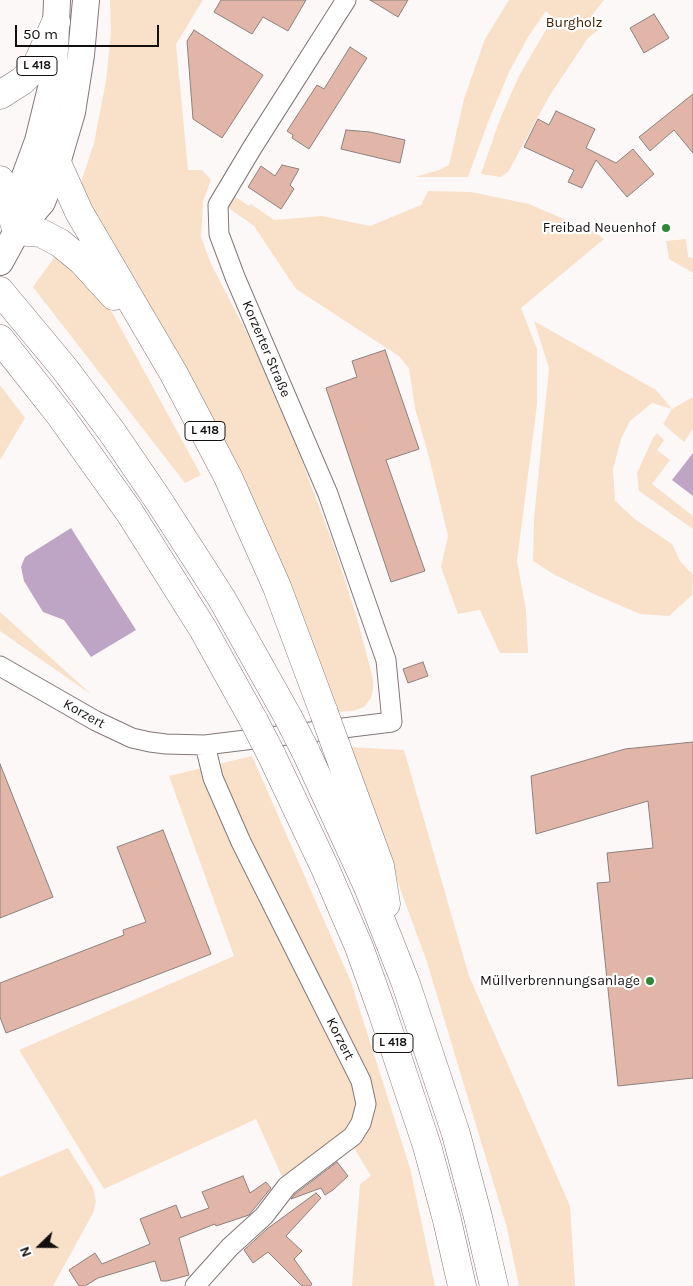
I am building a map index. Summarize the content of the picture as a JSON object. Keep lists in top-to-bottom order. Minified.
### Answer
{"streets":{"highway":["L 418"],"street":["Korzerter Straße","Korzert"]},"crossings":[["Korzerter Straße","Korzert"]],"parks":["Burgholz"],"places":["Freibad Neuenhof","Müllverbrennungsanlage"],"scale_bar":"50 m","north":"left"}
